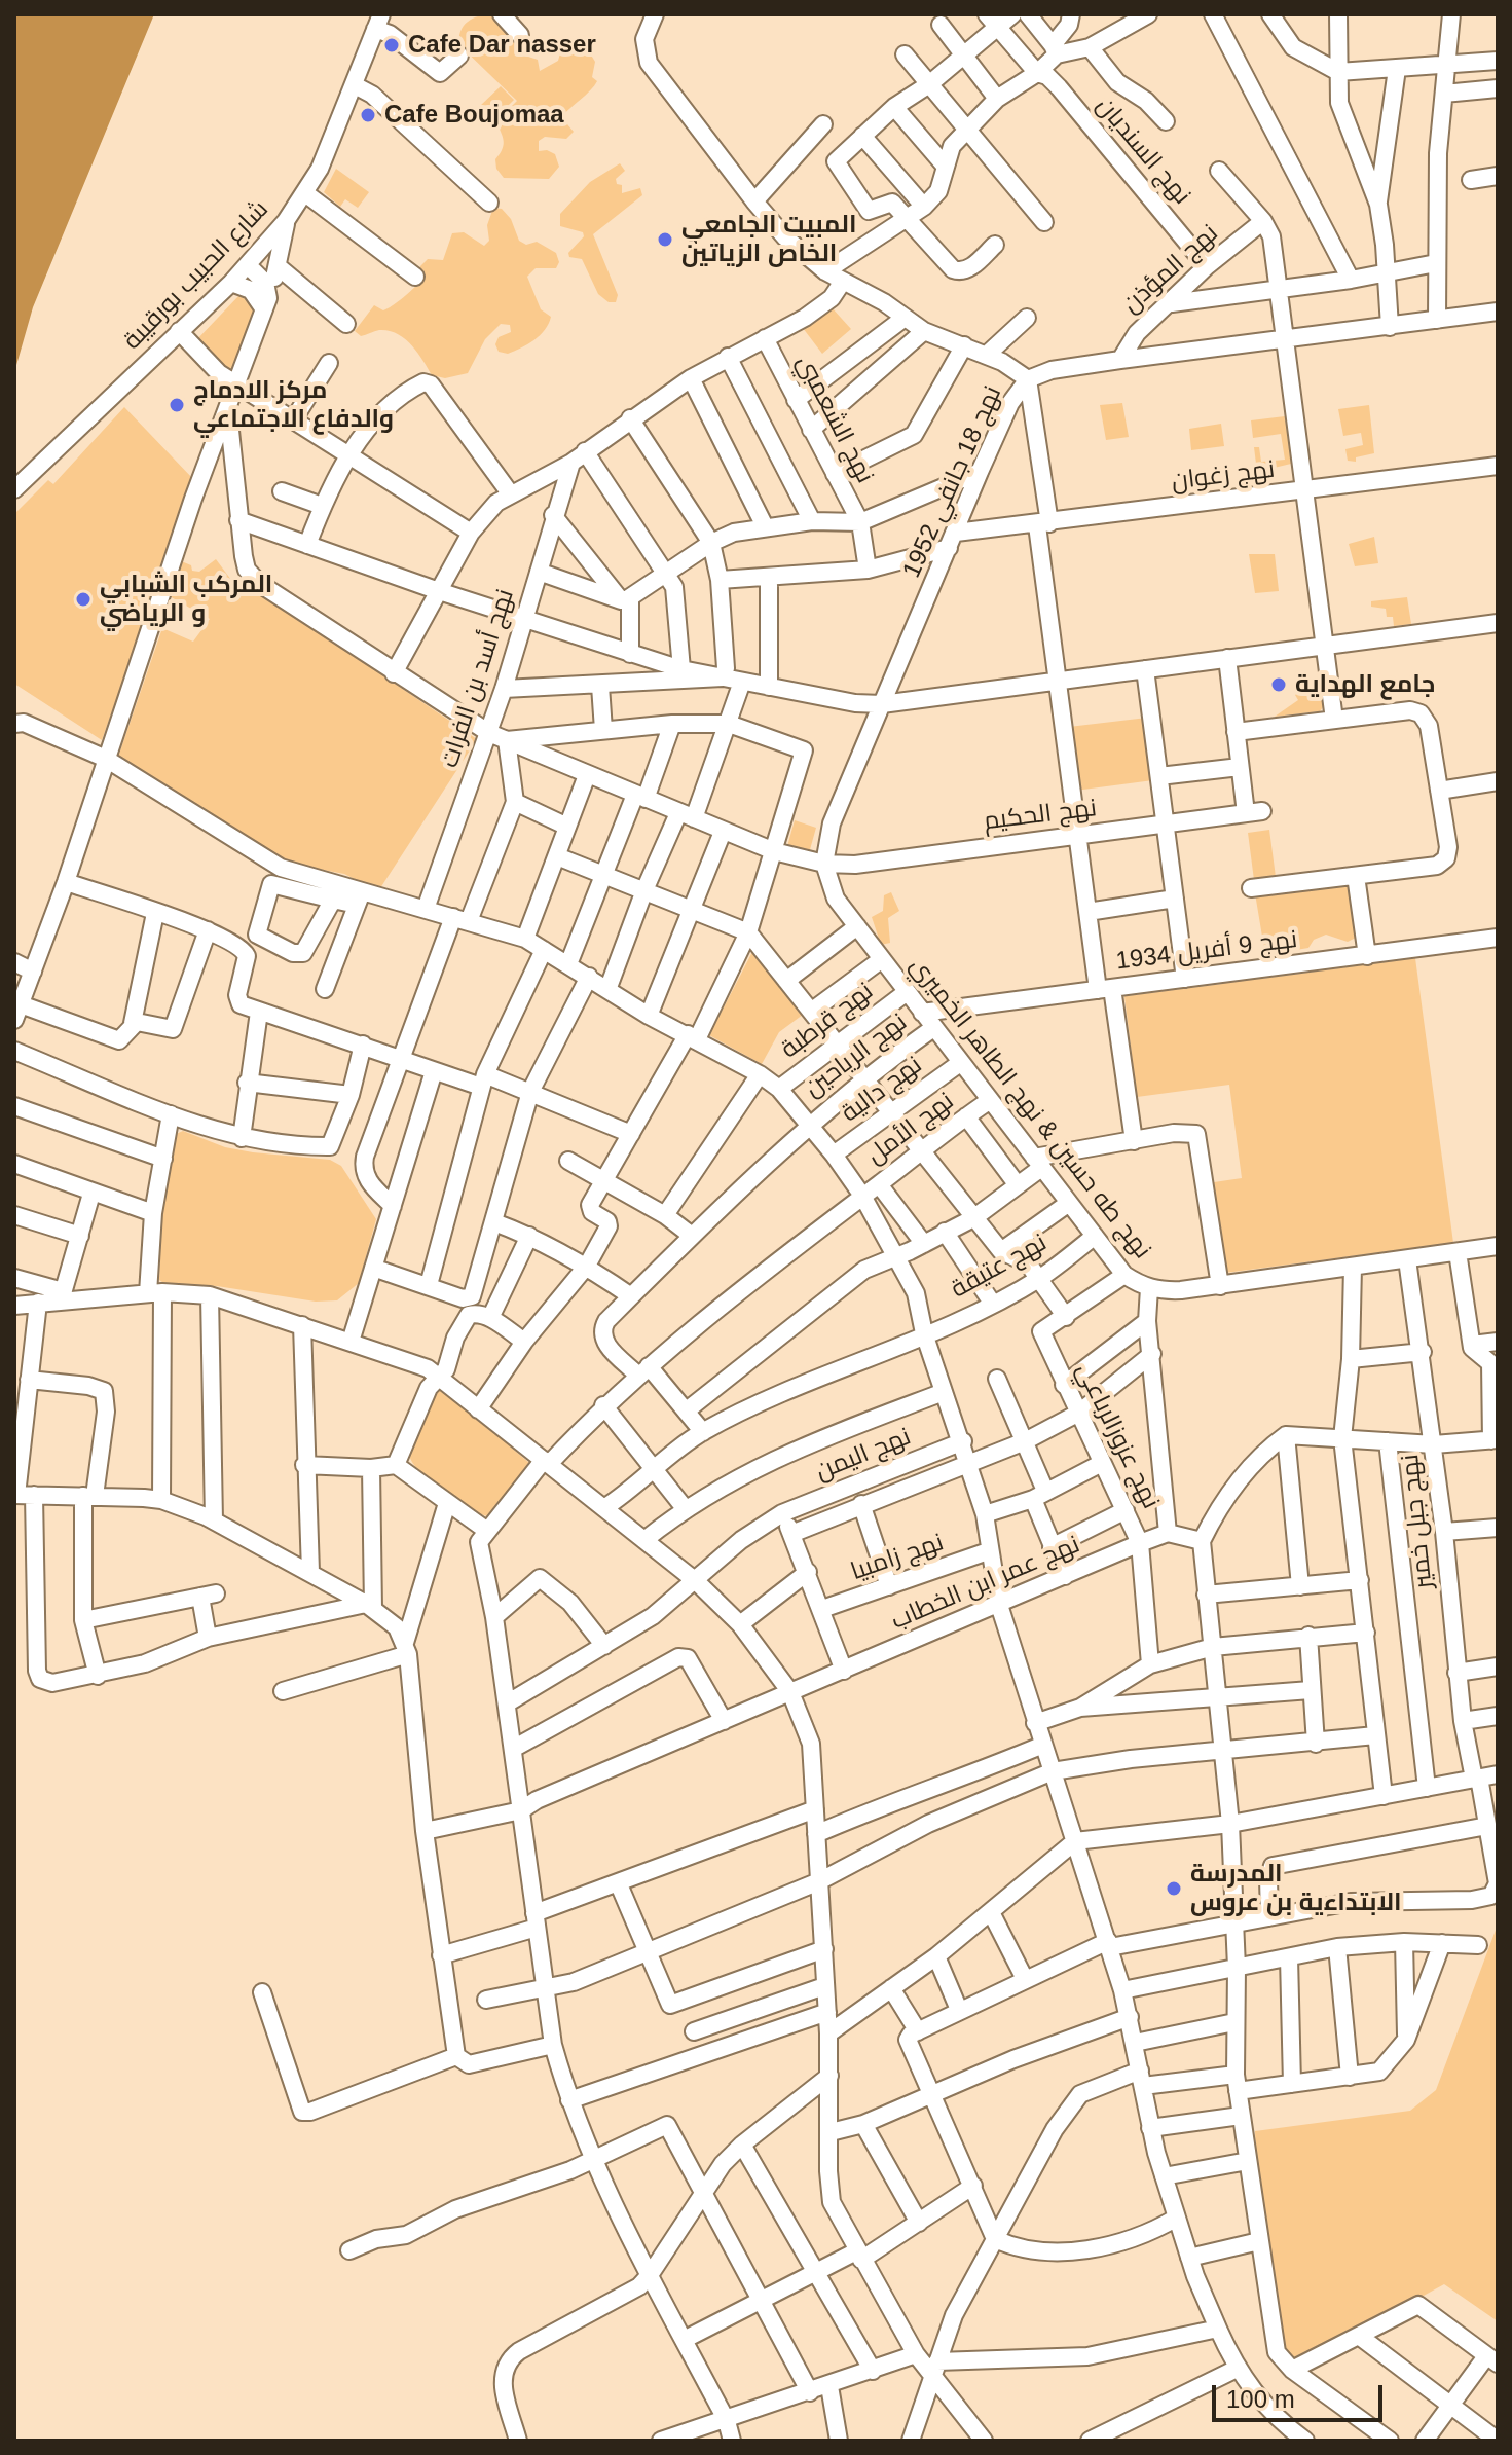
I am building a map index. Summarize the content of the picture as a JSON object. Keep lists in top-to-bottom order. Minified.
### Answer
{"streets":{"street":["نهج السنديان","نهج المؤذن","شارع الحبيب بورقيبة","نهج الشعمبي","نهج زغوان","نهج 18 جانفي 1952","نهج أسد بن الفرات","نهج الحكيم","نهج 9 أفريل 1934","نهج قرطبة","نهج الرياحين","نهج دالية","نهج طه حسين & نهج الطاهر الخميري","نهج الأمل","نهج عتيقة","نهج عزوزالرباعي","نهج اليمن","نهج جبل خمير","نهج زامبيا","نهج عمر ابن الخطاب"]},"crossings":[["نهج السنديان","نهج المؤذن"],["نهج المؤذن","نهج 18 جانفي 1952"],["نهج الشعمبي","نهج زغوان"],["نهج زغوان","نهج 18 جانفي 1952"],["نهج 18 جانفي 1952","نهج الحكيم"],["نهج 18 جانفي 1952","نهج طه حسين & نهج الطاهر الخميري"],["نهج أسد بن الفرات","نهج الحكيم"],["نهج الحكيم","نهج طه حسين & نهج الطاهر الخميري"],["نهج 9 أفريل 1934","نهج طه حسين & نهج الطاهر الخميري"],["نهج قرطبة","نهج طه حسين & نهج الطاهر الخميري"],["نهج الرياحين","نهج طه حسين & نهج الطاهر الخميري"],["نهج الرياحين","نهج الأمل"],["نهج دالية","نهج طه حسين & نهج الطاهر الخميري"],["نهج طه حسين & نهج الطاهر الخميري","نهج الأمل"],["نهج طه حسين & نهج الطاهر الخميري","نهج عتيقة"],["نهج طه حسين & نهج الطاهر الخميري","نهج عزوزالرباعي"],["نهج طه حسين & نهج الطاهر الخميري","نهج جبل خمير"],["نهج عزوزالرباعي","نهج عمر ابن الخطاب"]],"places":["Cafe Dar nasser","Cafe Boujomaa","المبيت الجامعي الخاص الزياتين","مركز الادماج والدفاع الاجتماعي","المركب الشبابي و الرياضي","جامع الهداية","المدرسة الابتداءية بن عروس"],"scale_bar":"100 m"}
